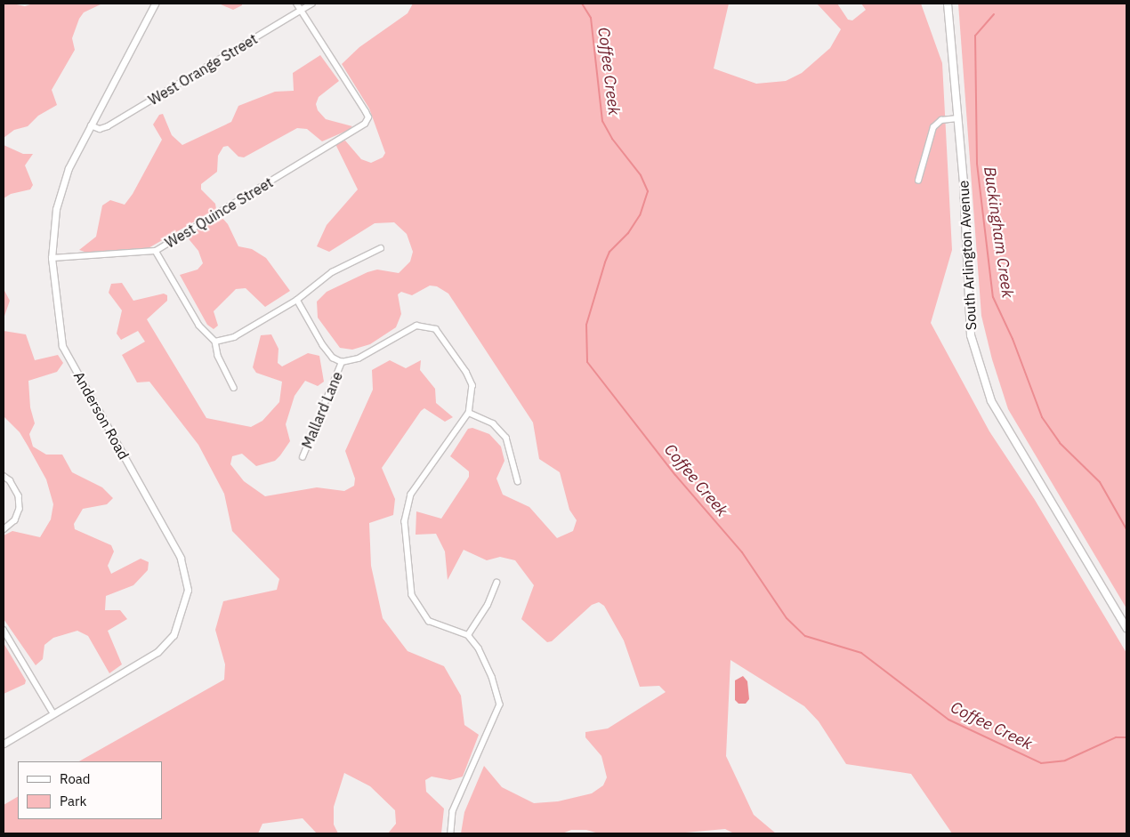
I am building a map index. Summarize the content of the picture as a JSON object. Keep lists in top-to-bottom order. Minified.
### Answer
{"streets":{"main road":["South Arlington Avenue"],"street":["West Orange Street","West Quince Street","Mallard Lane","Anderson Road"]},"crossings":[["West Orange Street","West Quince Street"],["West Orange Street","Anderson Road"],["West Quince Street","Anderson Road"]],"water":["Coffee Creek","Buckingham Creek"],"legend":["Road","Park"]}
